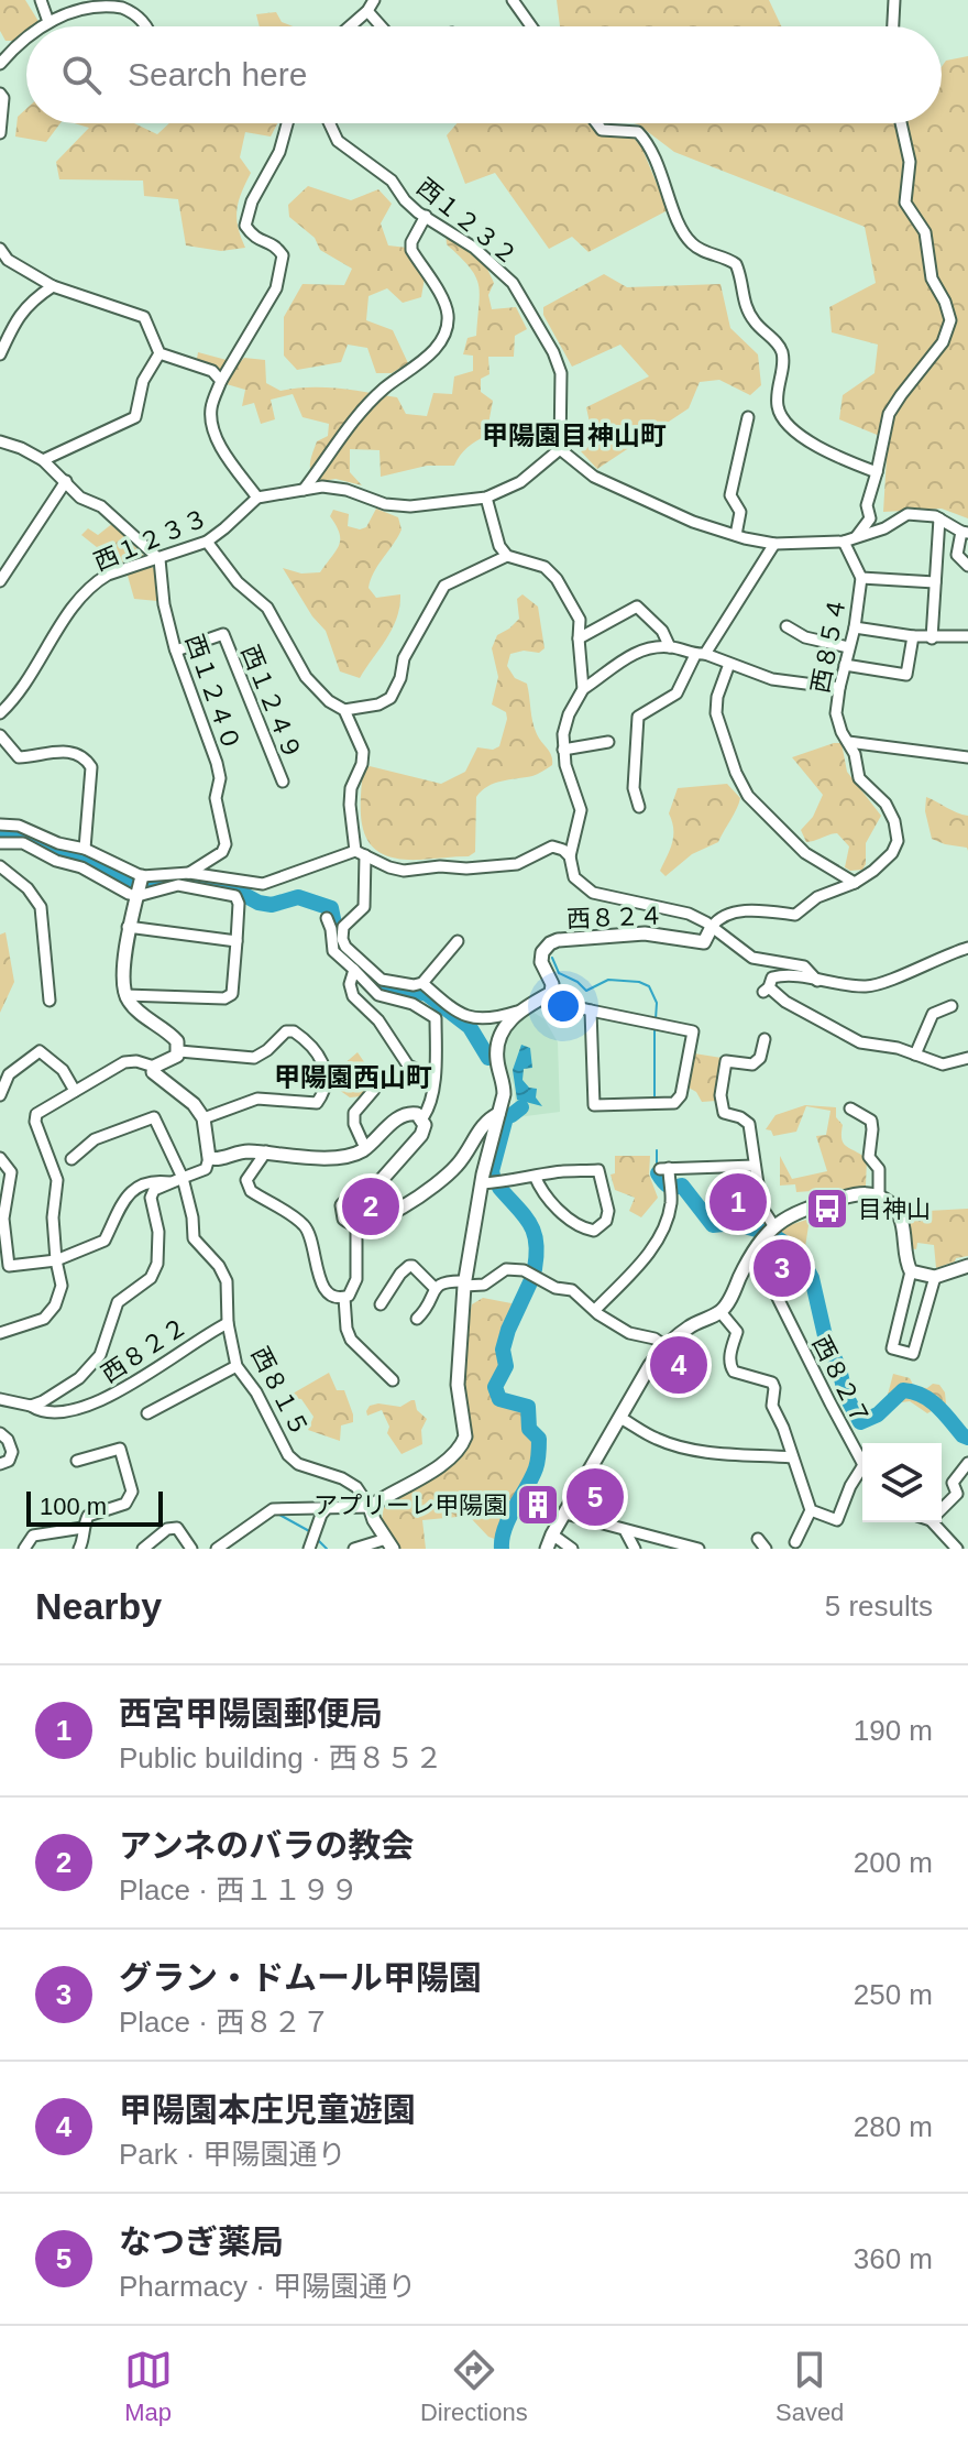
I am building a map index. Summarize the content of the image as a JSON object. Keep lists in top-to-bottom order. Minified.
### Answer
{"streets":{"street":["西１２３２","西１２３３","西８５４","西１２４０","西１２４９","西８２４","西８２２","西８２７","西８１５"]},"crossings":[["西１２３３","西１２４０"],["西８５４","西８２４"],["西１２４０","西１２４９"],["西８２２","西８１５"]],"districts":["甲陽園目神山町","甲陽園西山町"],"places":{"bus stop":["目神山"],"building":["アプリーレ甲陽園"]},"scale_bar":"100 m","page":{"search":"Search here","pins":["1","2","3","4","5"],"scale":"100 m","heading":["Nearby","5 results"],"list":[{"mark":"1","name":"西宮甲陽園郵便局","note":"Public building · 西８５２","value":"190 m"},{"mark":"2","name":"アンネのバラの教会","note":"Place · 西１１９９","value":"200 m"},{"mark":"3","name":"グラン・ドムール甲陽園","note":"Place · 西８２７","value":"250 m"},{"mark":"4","name":"甲陽園本庄児童遊園","note":"Park · 甲陽園通り","value":"280 m"},{"mark":"5","name":"なつぎ薬局","note":"Pharmacy · 甲陽園通り","value":"360 m"}],"nav":["Map","Directions","Saved"]}}
